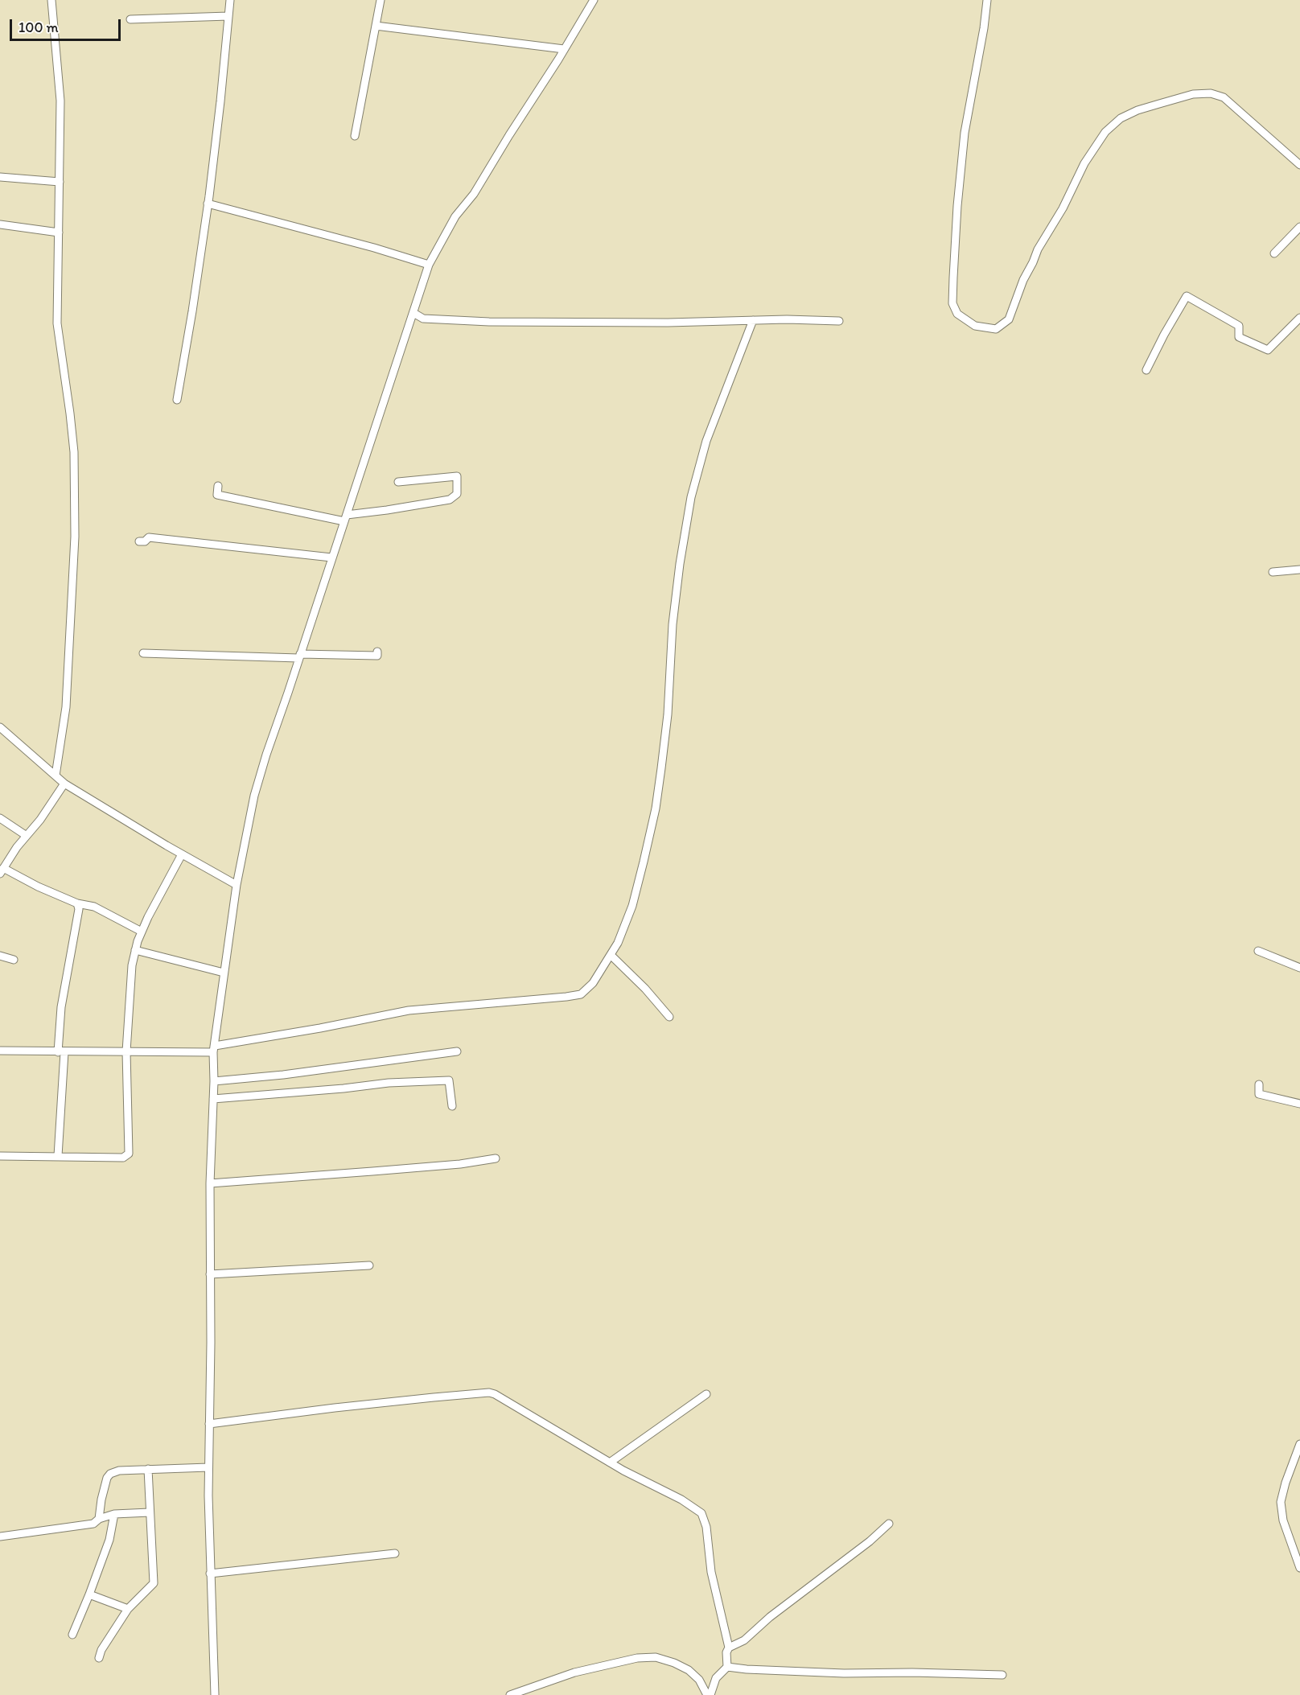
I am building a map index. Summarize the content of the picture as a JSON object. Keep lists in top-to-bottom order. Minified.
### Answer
{"scale_bar":"100 m"}
